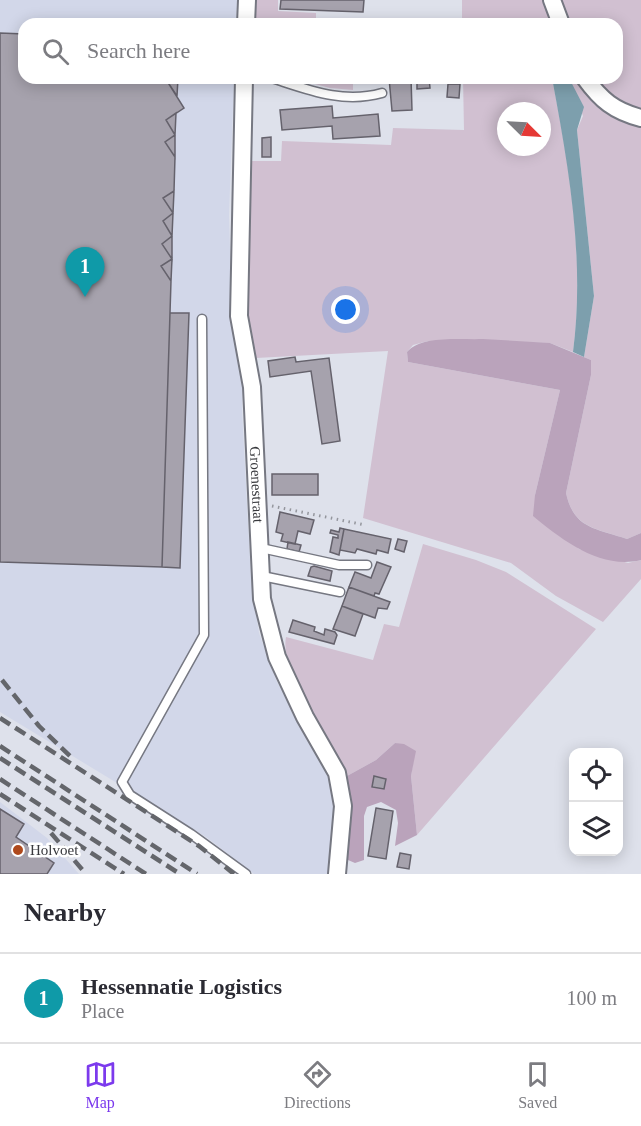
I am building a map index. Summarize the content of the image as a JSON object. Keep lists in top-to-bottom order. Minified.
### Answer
{"streets":{"street":["Groenestraat"]},"places":["Holvoet"],"north":"bottom right","page":{"search":"Search here","pins":"1","heading":"Nearby","list":[{"mark":"1","name":"Hessennatie Logistics","note":"Place","value":"100 m"}],"nav":["Map","Directions","Saved"]}}
